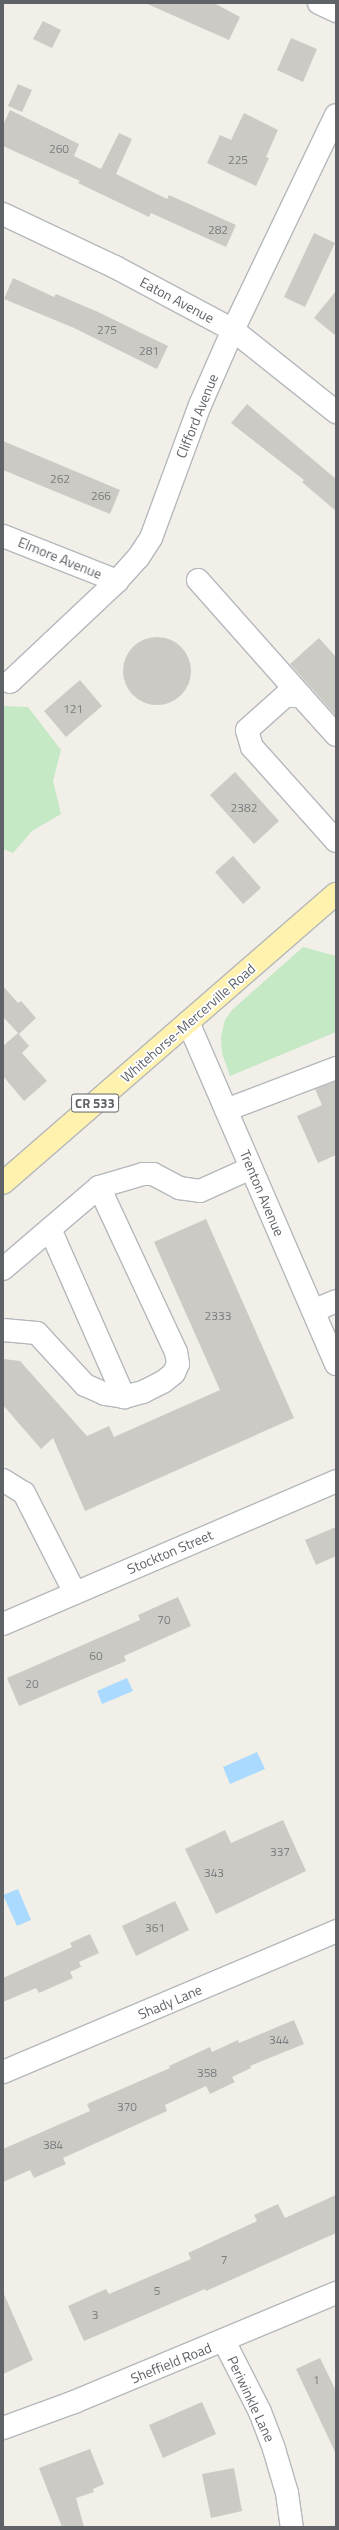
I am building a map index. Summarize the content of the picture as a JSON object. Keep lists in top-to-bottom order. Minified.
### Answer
{"streets":{"main road":["Whitehorse-Mercerville Road","CR 533"],"street":["Eaton Avenue","Clifford Avenue","Elmore Avenue","Trenton Avenue","Stockton Street","Shady Lane","Sheffield Road","Periwinkle Lane"]},"crossings":[["Eaton Avenue","Clifford Avenue"],["Clifford Avenue","Elmore Avenue"],["Whitehorse-Mercerville Road","Trenton Avenue"],["Sheffield Road","Periwinkle Lane"]],"house_numbers":["260","225","282","275","281","262","266","121","2382","2333","70","60","20","337","343","361","344","358","370","384","7","5","3","1"]}
